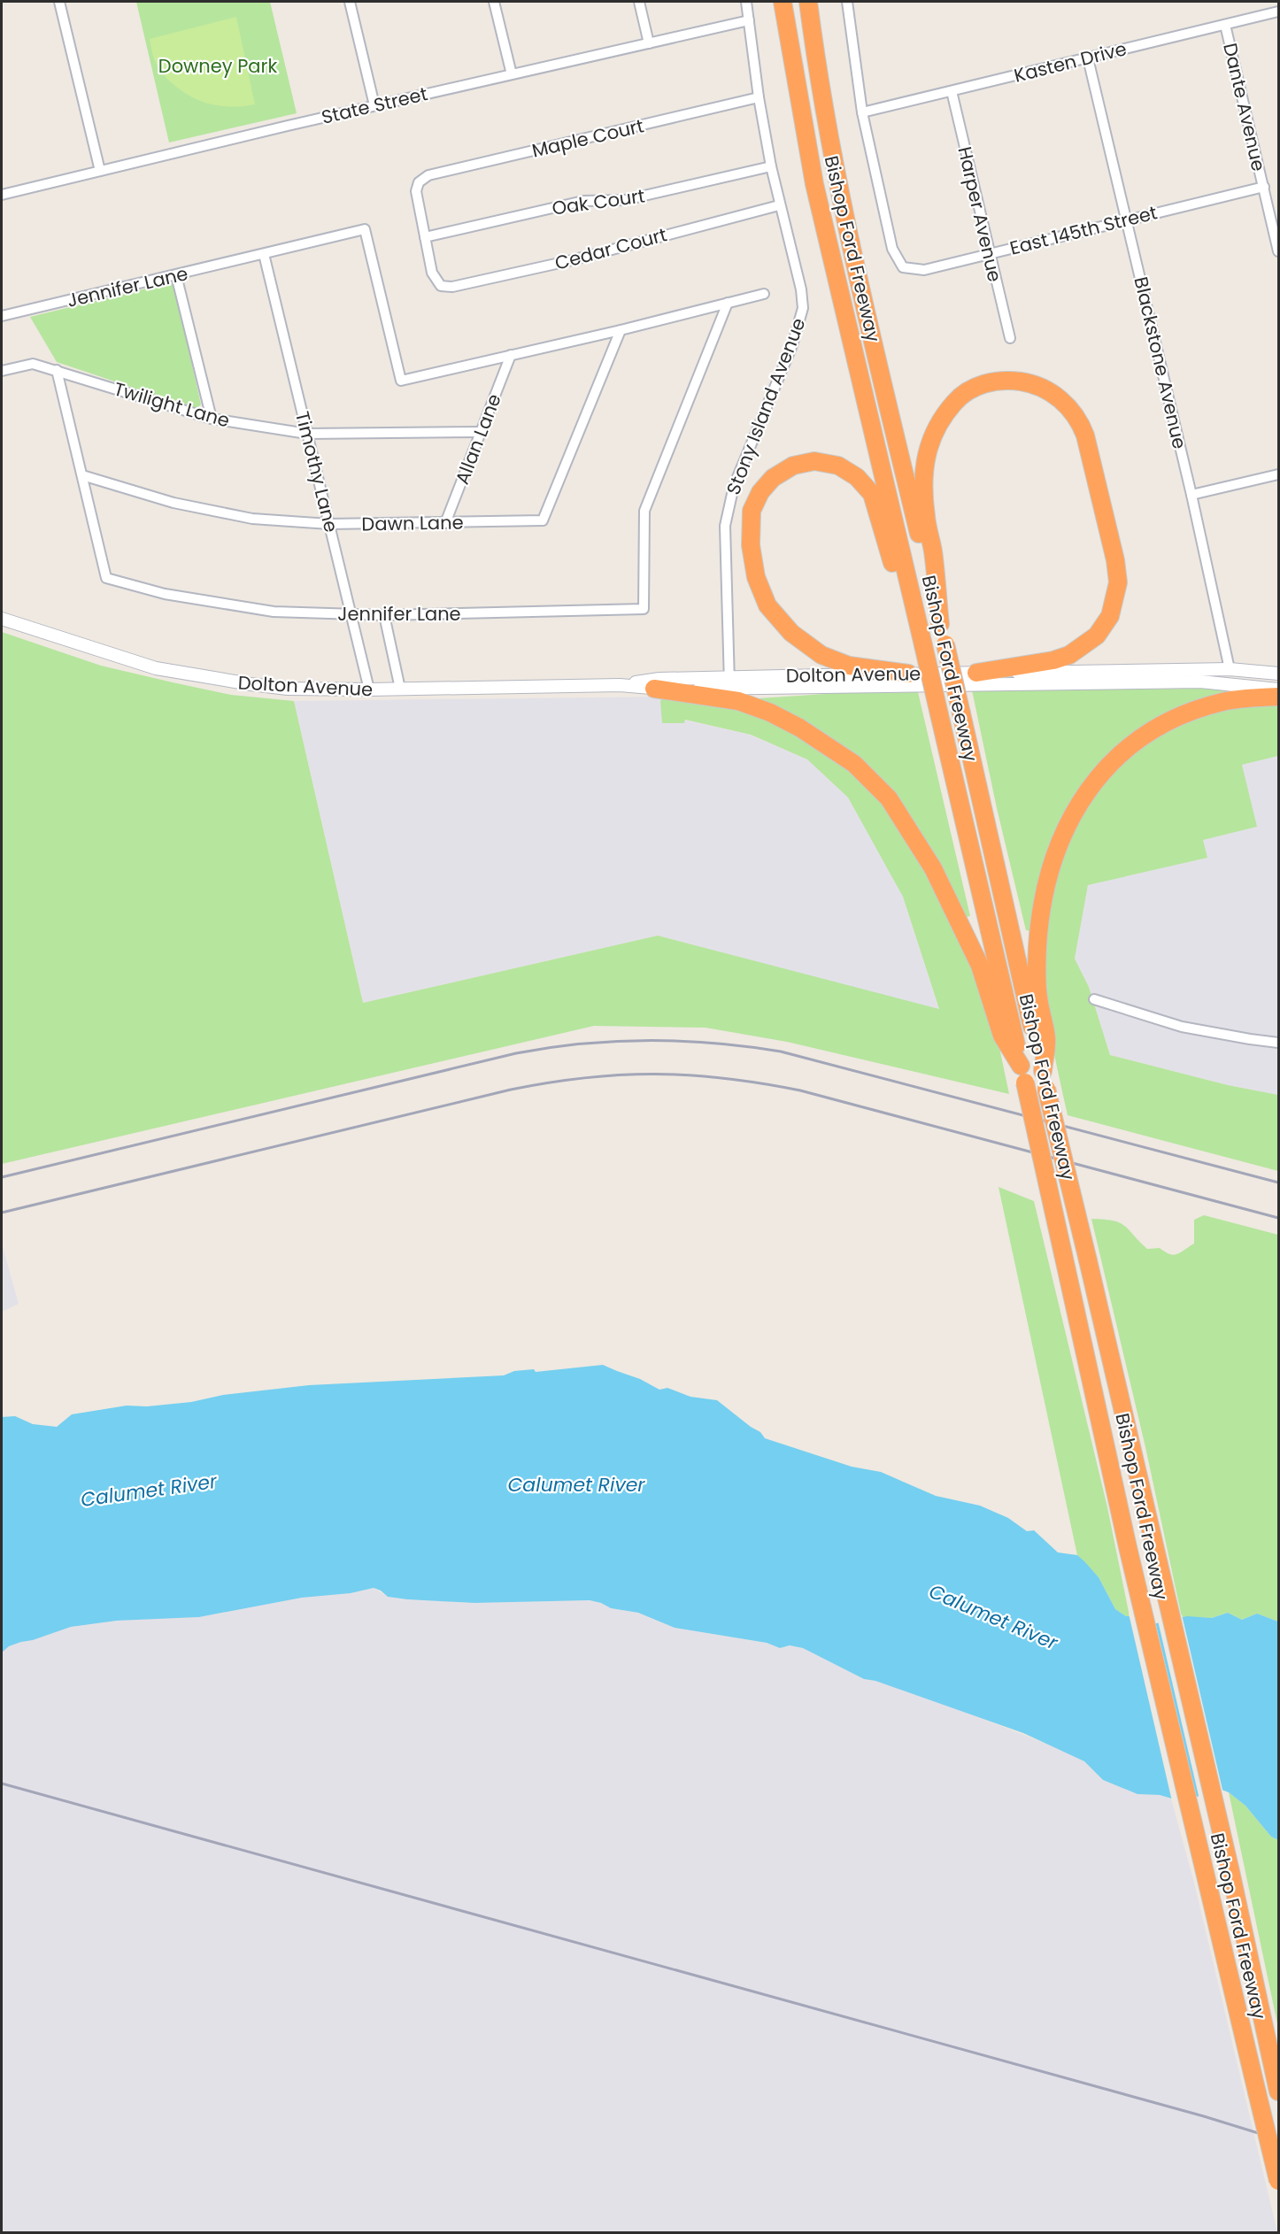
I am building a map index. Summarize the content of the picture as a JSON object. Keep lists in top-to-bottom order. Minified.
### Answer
{"streets":{"highway":["Bishop Ford Freeway"],"street":["Kasten Drive","State Street","Dante Avenue","Maple Court","Oak Court","Harper Avenue","East 145th Street","Cedar Court","Jennifer Lane","Blackstone Avenue","Twilight Lane","Stony Island Avenue","Allan Lane","Timothy Lane","Dawn Lane","Dolton Avenue"]},"crossings":[["Kasten Drive","Dante Avenue"],["Kasten Drive","Harper Avenue"],["Kasten Drive","East 145th Street"],["Kasten Drive","Blackstone Avenue"],["State Street","Stony Island Avenue"],["Dante Avenue","East 145th Street"],["Maple Court","Oak Court"],["Maple Court","Cedar Court"],["Maple Court","Stony Island Avenue"],["Oak Court","Cedar Court"],["Oak Court","Stony Island Avenue"],["Harper Avenue","East 145th Street"],["East 145th Street","Blackstone Avenue"],["Cedar Court","Stony Island Avenue"],["Jennifer Lane","Twilight Lane"],["Jennifer Lane","Allan Lane"],["Jennifer Lane","Timothy Lane"],["Jennifer Lane","Dawn Lane"],["Blackstone Avenue","Dolton Avenue"],["Twilight Lane","Allan Lane"],["Twilight Lane","Timothy Lane"],["Stony Island Avenue","Dolton Avenue"],["Allan Lane","Dawn Lane"],["Timothy Lane","Dawn Lane"],["Timothy Lane","Dolton Avenue"]],"water":["Calumet River"],"parks":["Downey Park"]}
